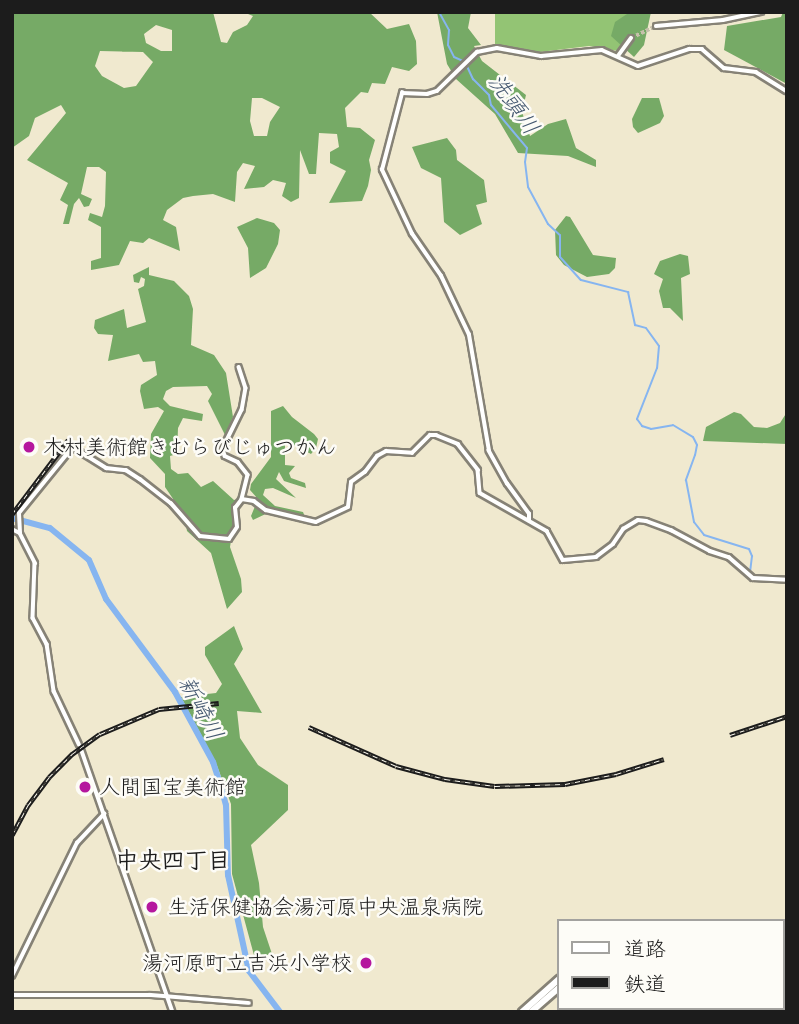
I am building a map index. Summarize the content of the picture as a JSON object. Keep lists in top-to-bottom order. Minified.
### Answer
{"districts":["中央四丁目"],"water":["洗頭川","新崎川"],"places":["木村美術館きむらびじゅつかん","人間国宝美術館","生活保健協会湯河原中央温泉病院","湯河原町立吉浜小学校"],"legend":["道路","鉄道"]}
